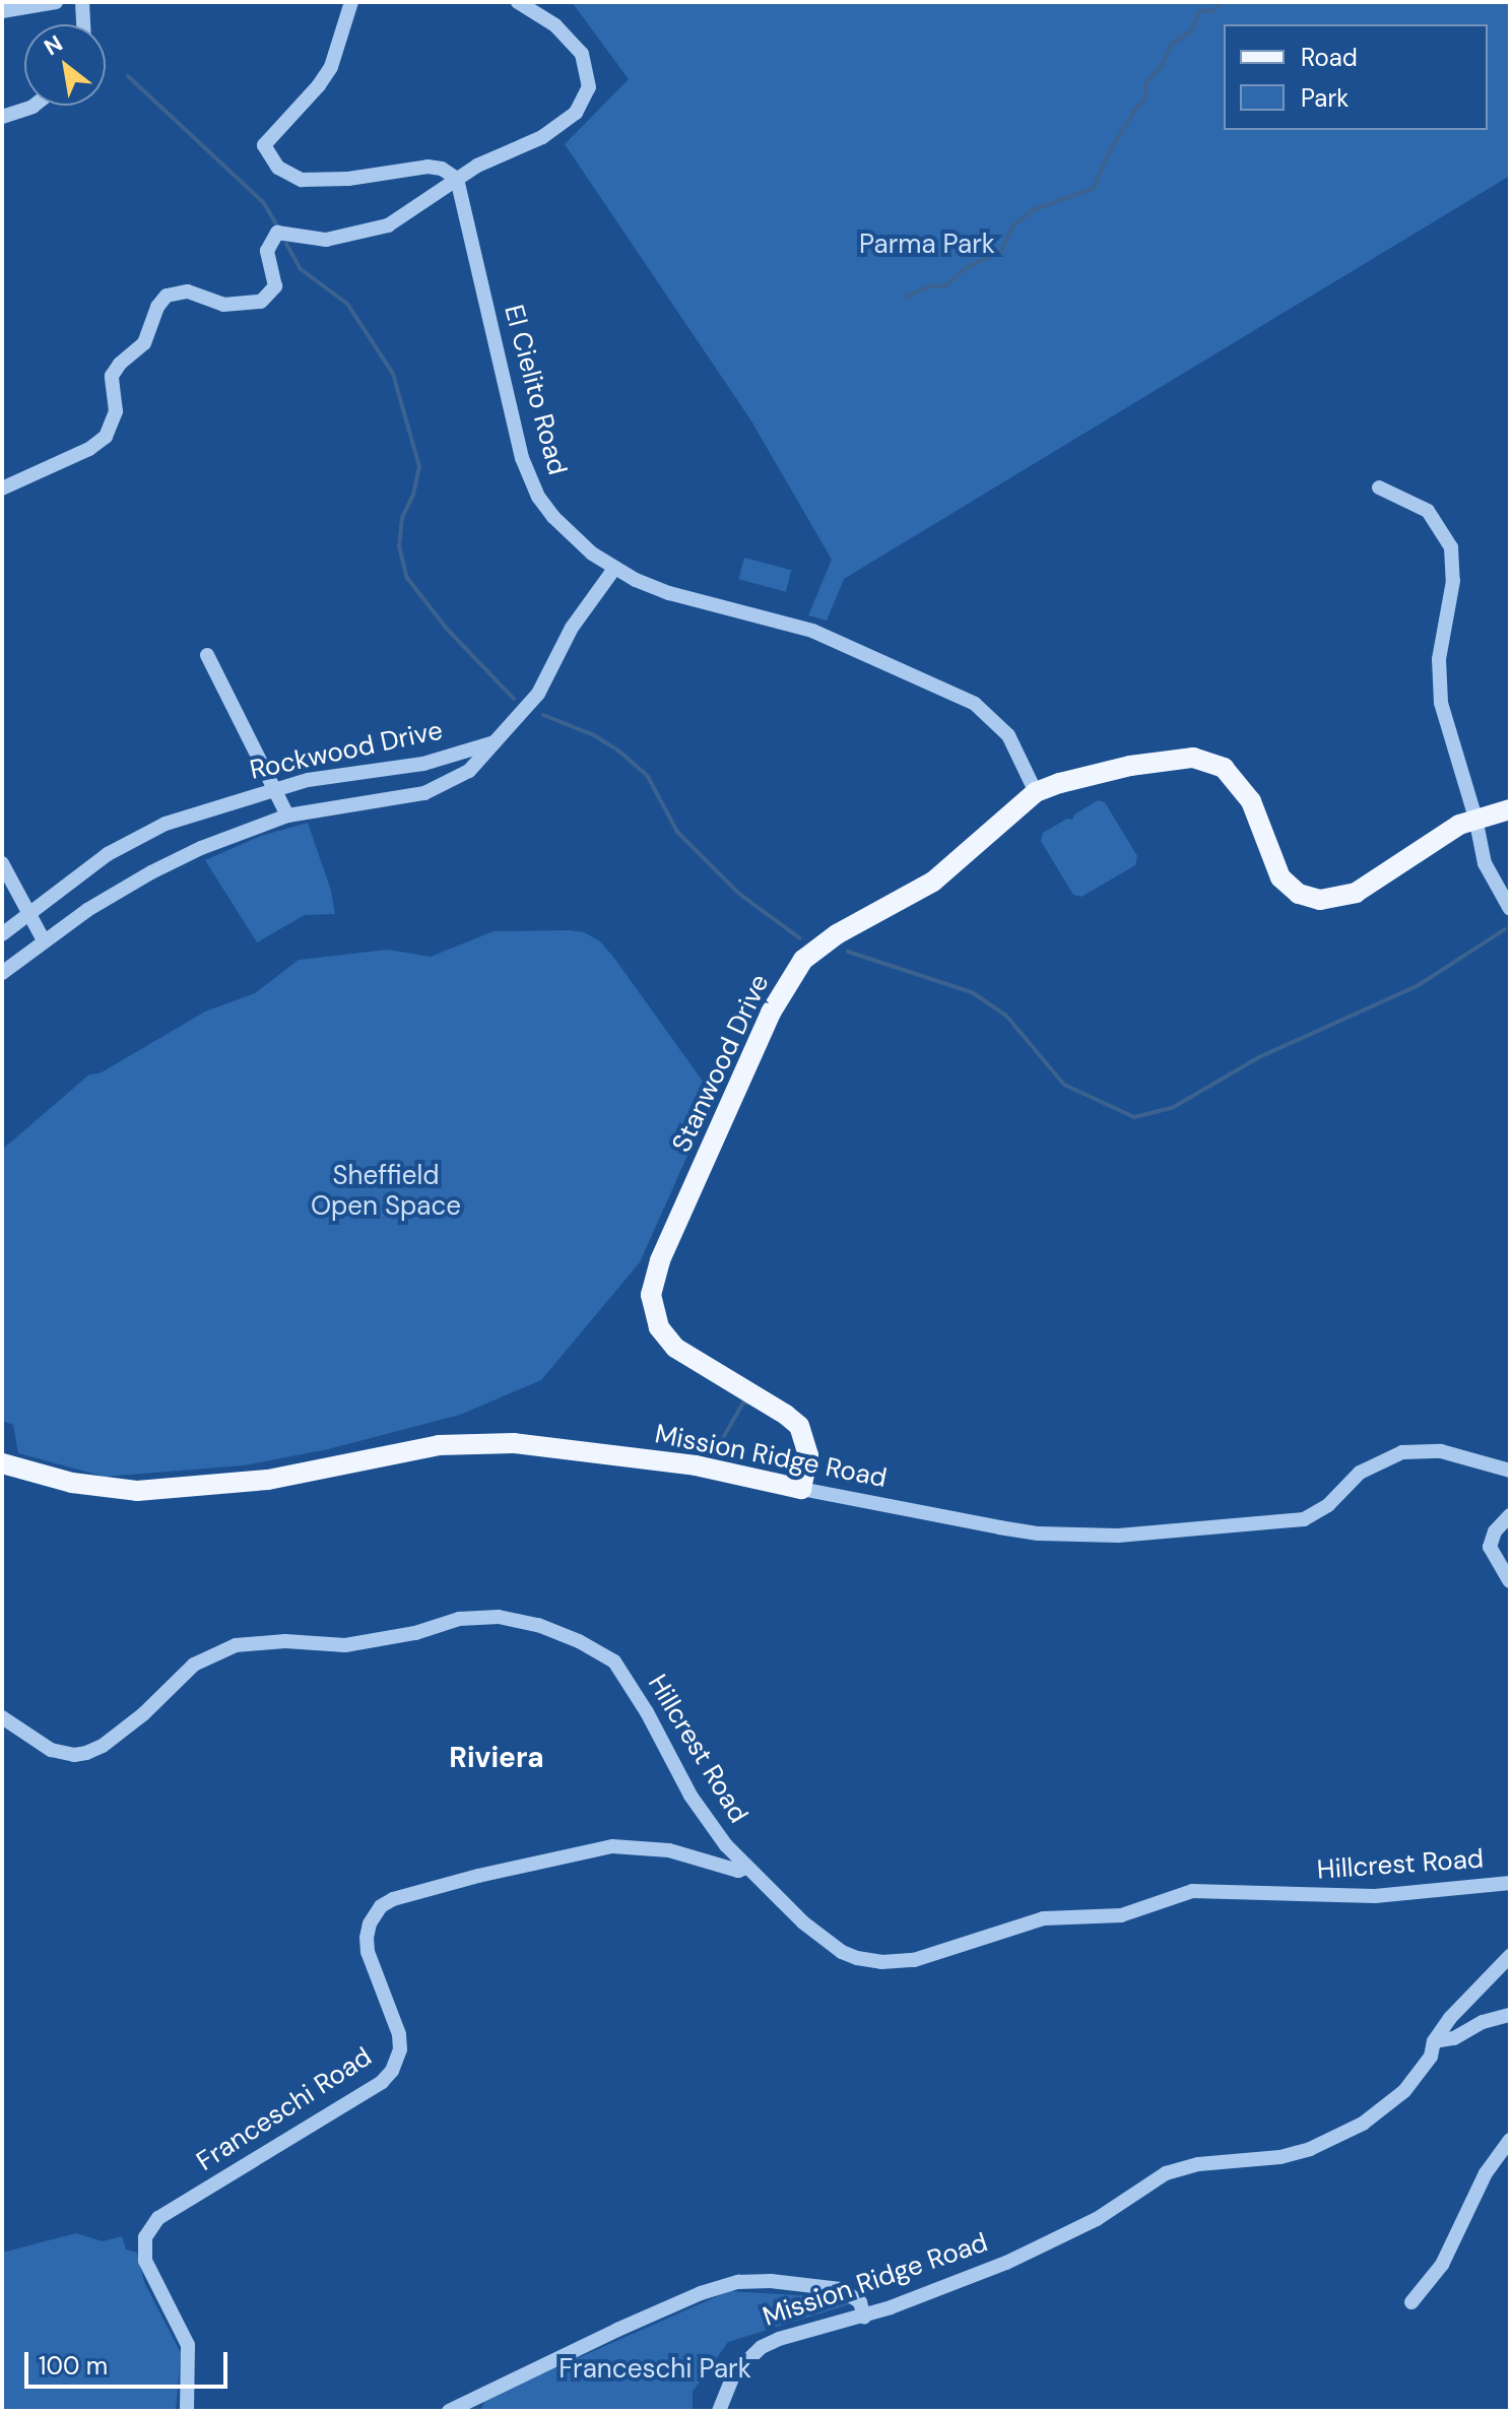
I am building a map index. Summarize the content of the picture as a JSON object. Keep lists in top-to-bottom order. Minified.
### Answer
{"streets":{"main road":["Stanwood Drive","Mission Ridge Road"],"street":["El Cielito Road","Rockwood Drive","Hillcrest Road","Franceschi Road"]},"crossings":[["El Cielito Road","Rockwood Drive"],["El Cielito Road","Stanwood Drive"],["Stanwood Drive","Mission Ridge Road"],["Hillcrest Road","Franceschi Road"]],"districts":["Riviera"],"parks":["Parma Park","Sheffield Open Space","Franceschi Park"],"legend":["Road","Park"],"scale_bar":"100 m","north":"top left"}
